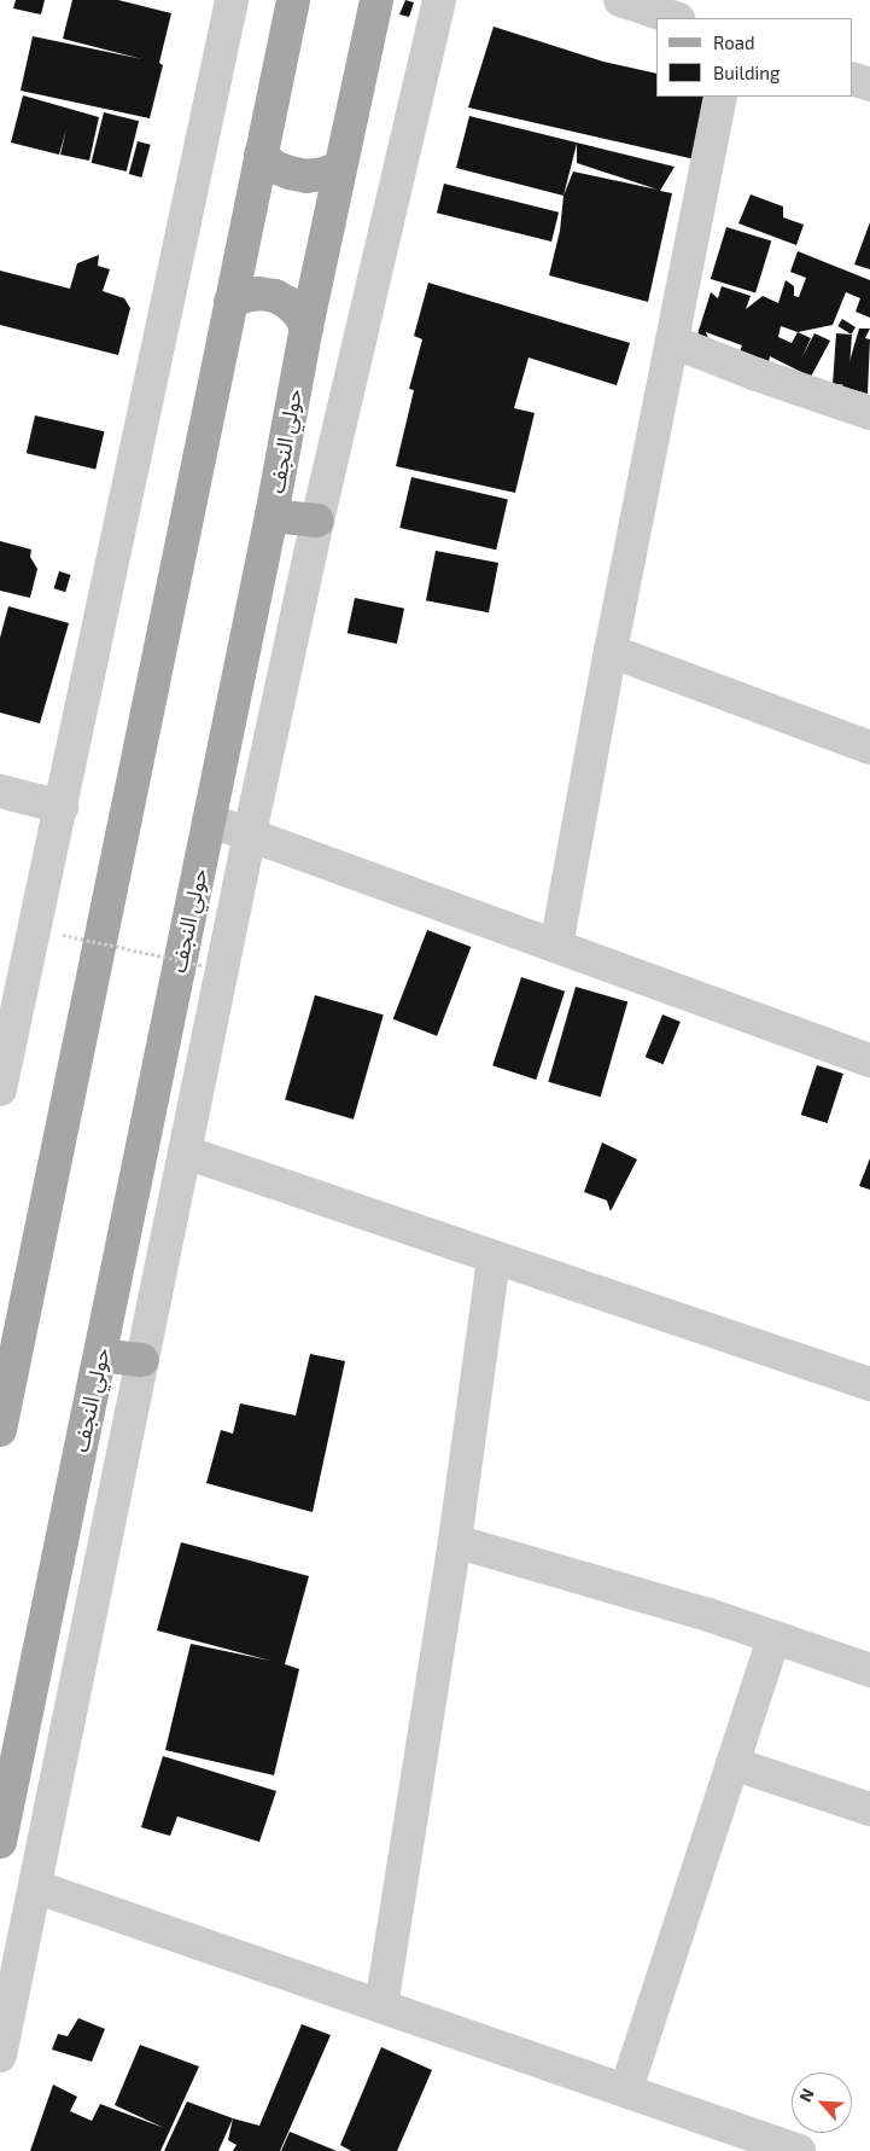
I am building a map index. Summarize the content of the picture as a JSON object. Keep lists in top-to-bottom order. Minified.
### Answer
{"streets":{"main road":["حولي النجف"]},"legend":["Road","Building"],"north":"top left"}
